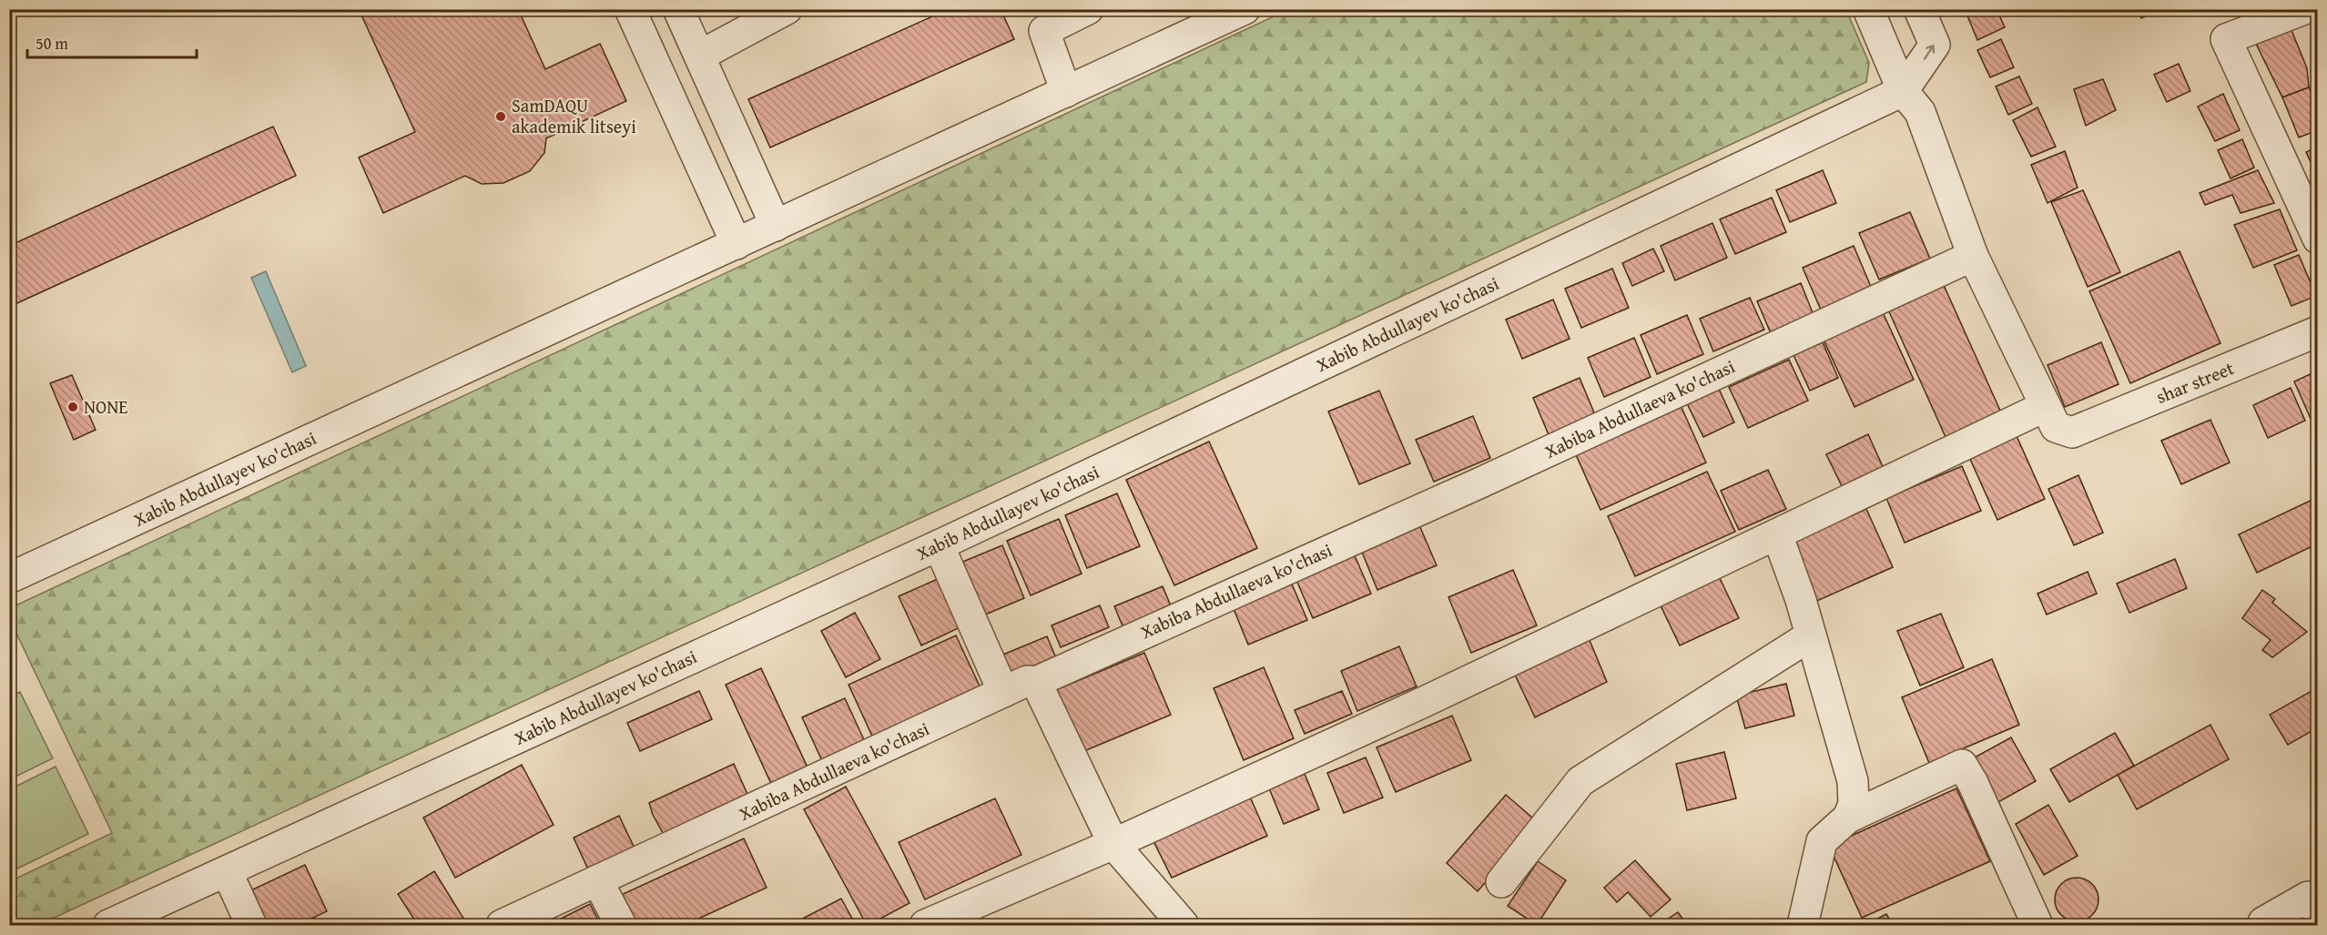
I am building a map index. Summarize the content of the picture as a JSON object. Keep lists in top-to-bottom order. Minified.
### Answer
{"streets":{"street":["Xabib Abdullayev ko'chasi","Xabiba Abdullaeva ko'chasi"]},"places":["SamDAQU akademik litseyi","NONE"],"scale_bar":"50 m"}
